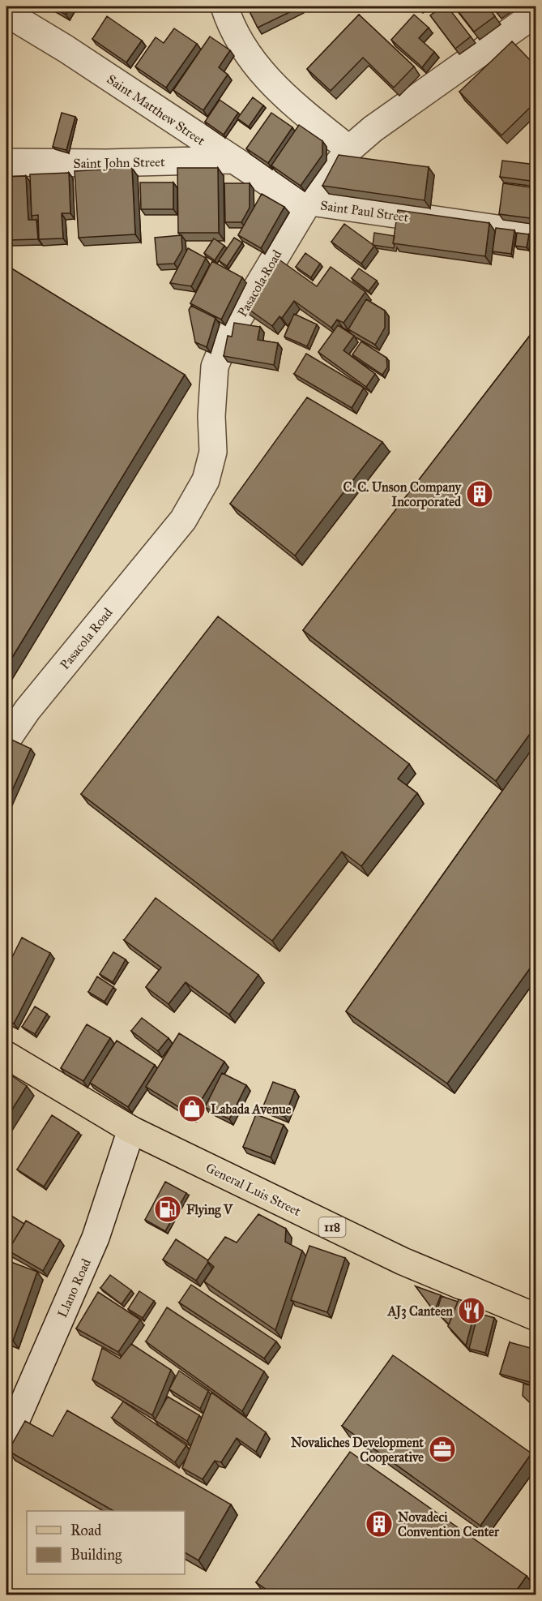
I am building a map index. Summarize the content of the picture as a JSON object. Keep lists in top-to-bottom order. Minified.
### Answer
{"streets":{"main road":["General Luis Street","118"],"street":["Saint Matthew Street","Saint John Street","Saint Paul Street","Pasacola Road","Llano Road"]},"crossings":[["Saint Matthew Street","Saint John Street"],["Saint Matthew Street","Saint Paul Street"],["Saint Matthew Street","Pasacola Road"],["Saint Paul Street","Pasacola Road"],["General Luis Street","Llano Road"]],"places":{"building":["C. C. Unson Company Incorporated","Novadeci Convention Center"],"shop":["Labada Avenue"],"fuel station":["Flying V"],"restaurant":["AJ3 Canteen"],"office":["Novaliches Development Cooperative"]},"legend":["Road","Building"]}
